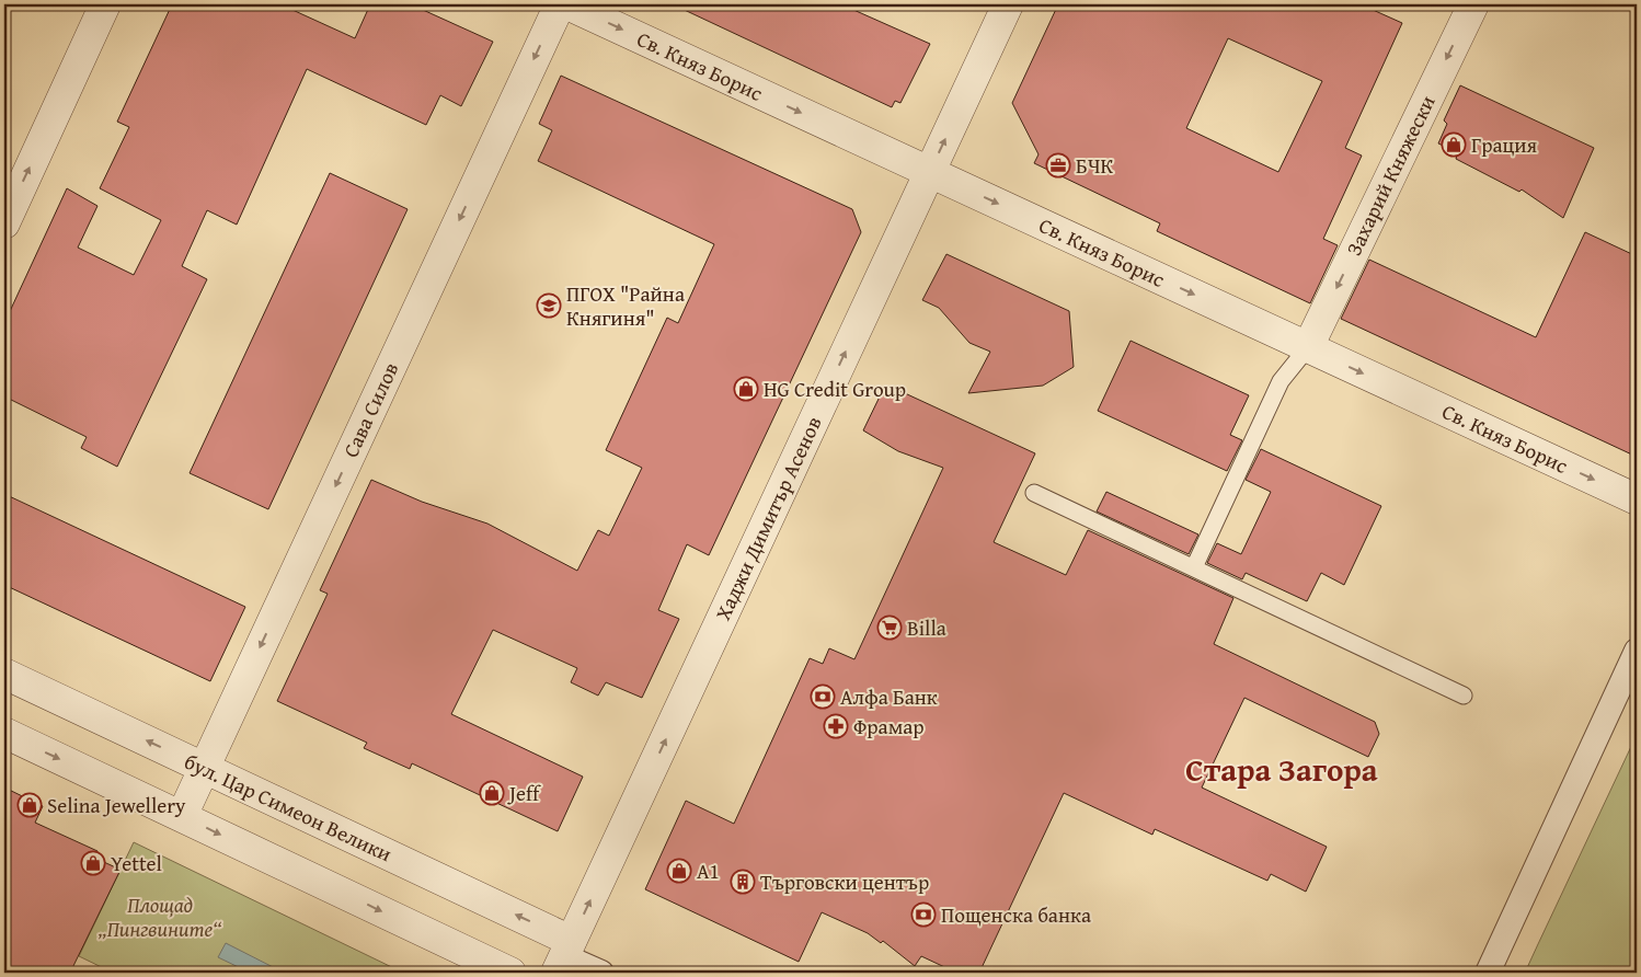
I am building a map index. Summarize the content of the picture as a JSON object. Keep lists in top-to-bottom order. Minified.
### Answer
{"streets":{"street":["Св. Княз Борис","Захарий Княжески","Сава Силов","Хаджи Димитър Асенов","бул. Цар Симеон Велики"]},"crossings":[["Св. Княз Борис","Захарий Княжески"],["Св. Княз Борис","Хаджи Димитър Асенов"],["Сава Силов","бул. Цар Симеон Велики"],["Хаджи Димитър Асенов","бул. Цар Симеон Велики"]],"one_way":["Св. Княз Борис","Захарий Княжески","Сава Силов","Хаджи Димитър Асенов"],"districts":["Стара Загора"],"parks":["Площад „Пингвините“"],"places":{"shop":["Грация","HG Credit Group","Jeff","Selina Jewellery","Yettel","A1"],"office":["БЧК"],"school or university":["ПГОХ \"Райна Княгиня\""],"supermarket":["Billa"],"bank":["Алфа Банк","Пощенска банка"],"pharmacy":["Фрамар"],"building":["Търговски център"]}}
